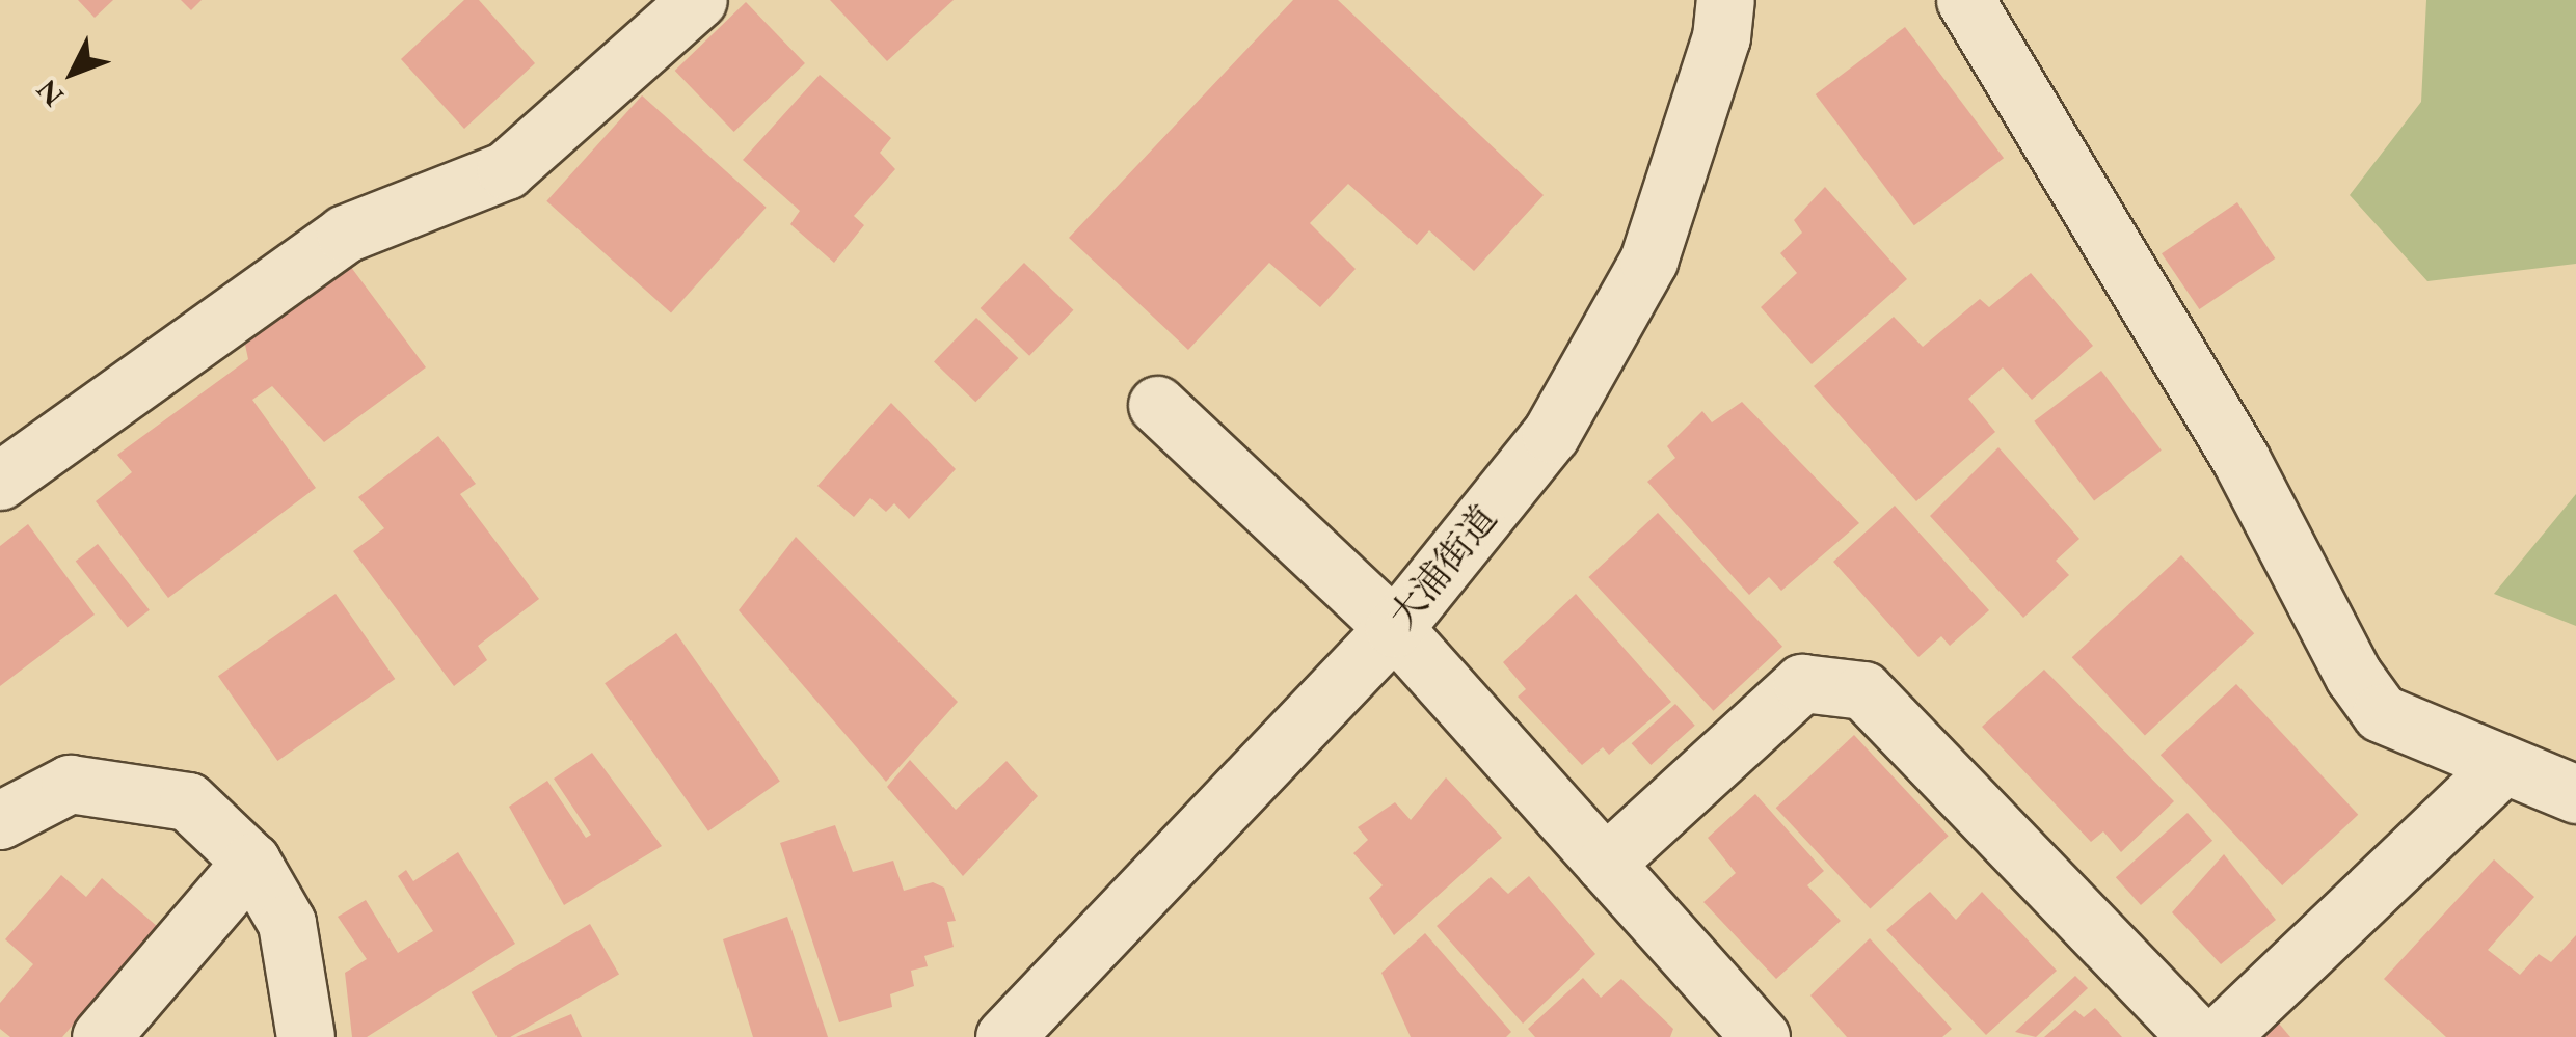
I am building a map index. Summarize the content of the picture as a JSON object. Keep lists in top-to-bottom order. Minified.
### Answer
{"streets":{"street":["大浦街道"]},"north":"bottom left"}
